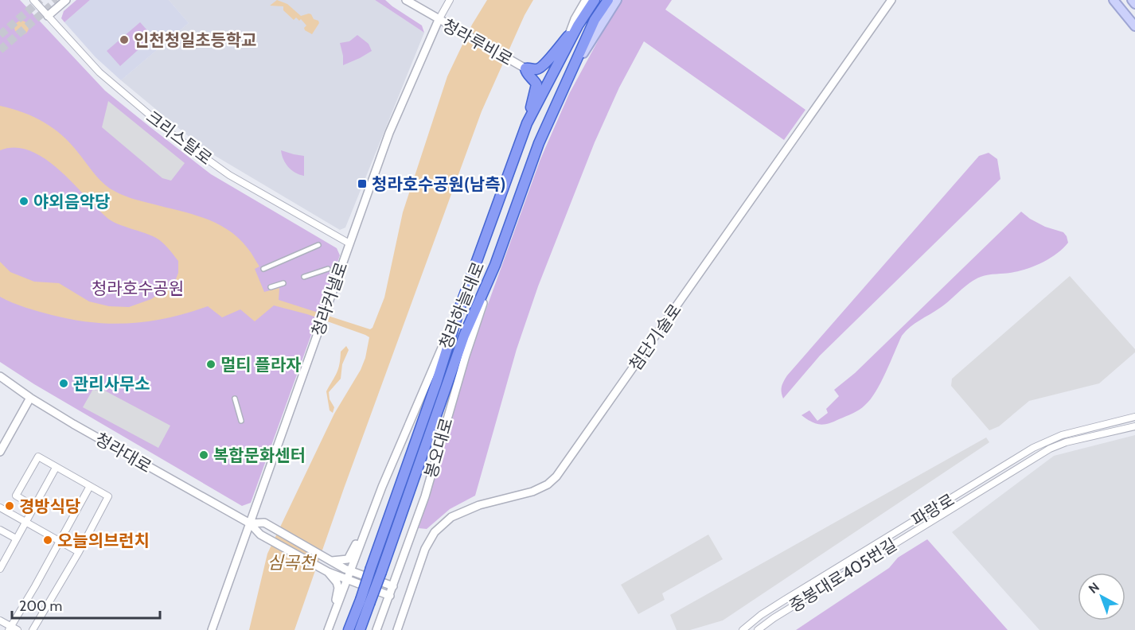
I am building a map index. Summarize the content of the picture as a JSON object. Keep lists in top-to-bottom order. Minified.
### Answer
{"streets":{"highway":["청라하늘대로"],"street":["청라루비로","크리스탈로","청라커낼로","첨단기술로","봉오대로","청라대로","파랑로","중봉대로405번길"]},"crossings":[["청라루비로","청라커낼로"],["크리스탈로","청라커낼로"],["청라커낼로","청라대로"],["청라하늘대로","봉오대로"]],"water":["심곡천"],"parks":["청라호수공원"],"places":{"other":["인천청일초등학교","야외음악당","멀티 플라자","관리사무소","복합문화센터","경방식당","오늘의브런치"],"transit":["청라호수공원(남측)"]},"scale_bar":"200 m","north":"top left"}
